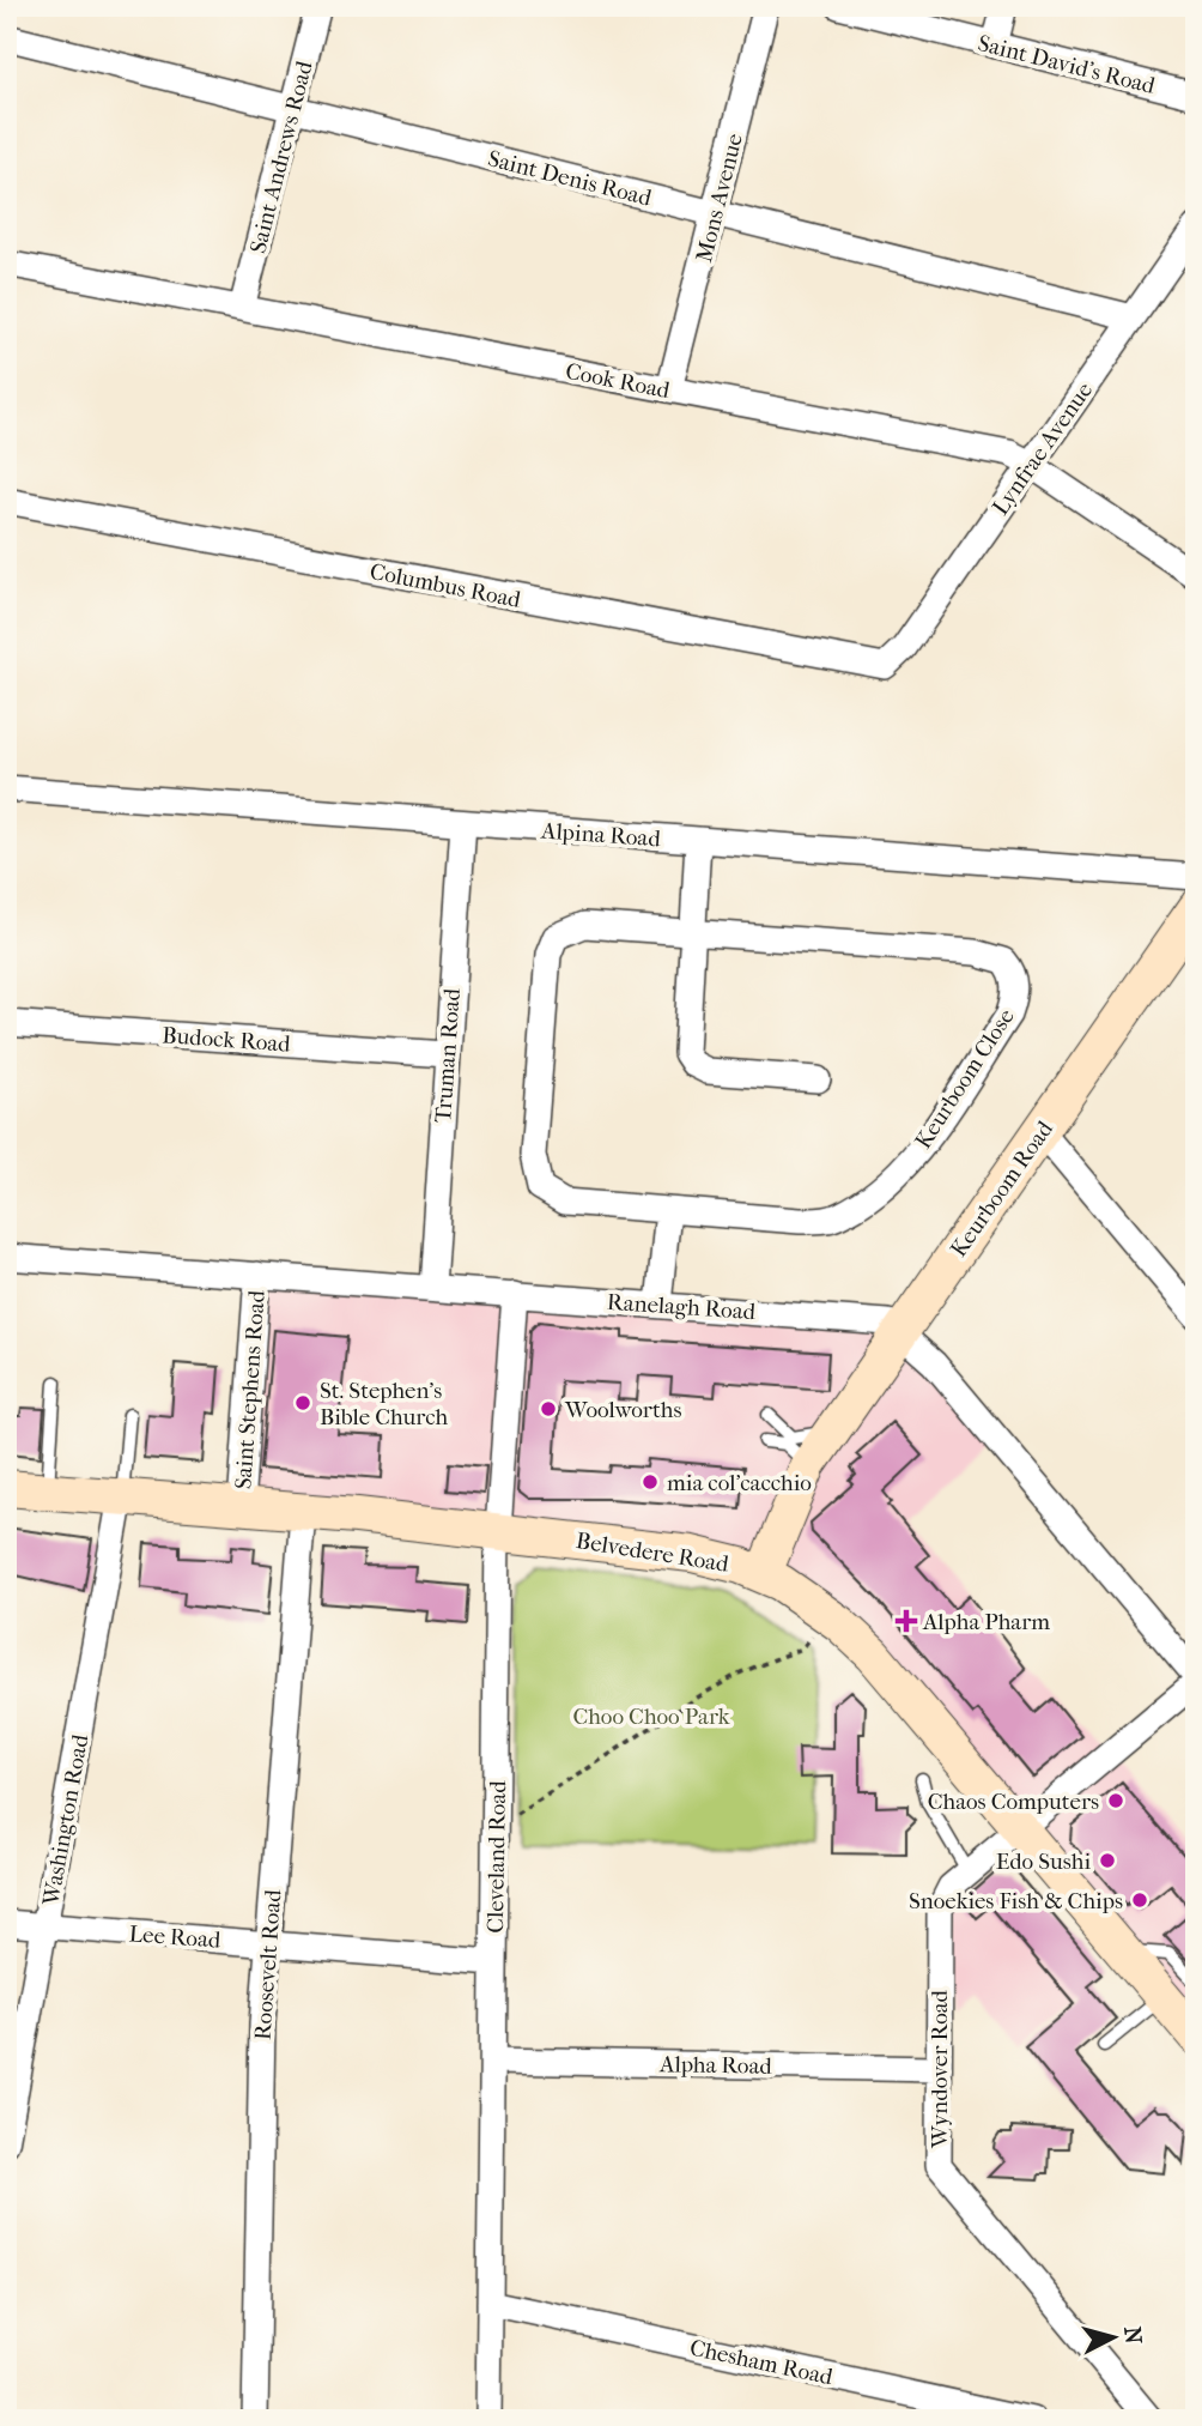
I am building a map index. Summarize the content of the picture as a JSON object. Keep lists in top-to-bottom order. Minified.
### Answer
{"streets":{"main road":["Keurboom Road","Belvedere Road"],"street":["Saint David's Road","Saint Andrews Road","Saint Denis Road","Mons Avenue","Cook Road","Lynfrae Avenue","Columbus Road","Alpina Road","Budock Road","Truman Road","Keurboom Close","Ranelagh Road","Saint Stephens Road","Washington Road","Cleveland Road","Lee Road","Roosevelt Road","Alpha Road","Wyndover Road","Chesham Road"]},"crossings":[["Saint Andrews Road","Saint Denis Road"],["Saint Andrews Road","Cook Road"],["Saint Denis Road","Mons Avenue"],["Saint Denis Road","Lynfrae Avenue"],["Mons Avenue","Cook Road"],["Cook Road","Lynfrae Avenue"],["Lynfrae Avenue","Columbus Road"],["Alpina Road","Truman Road"],["Budock Road","Truman Road"],["Truman Road","Ranelagh Road"],["Keurboom Road","Ranelagh Road"],["Keurboom Road","Belvedere Road"],["Ranelagh Road","Saint Stephens Road"],["Ranelagh Road","Cleveland Road"],["Saint Stephens Road","Belvedere Road"],["Belvedere Road","Washington Road"],["Belvedere Road","Cleveland Road"],["Belvedere Road","Roosevelt Road"],["Belvedere Road","Wyndover Road"],["Washington Road","Lee Road"],["Cleveland Road","Lee Road"],["Cleveland Road","Alpha Road"],["Cleveland Road","Chesham Road"],["Lee Road","Roosevelt Road"],["Alpha Road","Wyndover Road"]],"parks":["Choo Choo Park"],"places":{"other":["St. Stephen's Bible Church","Woolworths","mia col'cacchio","Chaos Computers","Edo Sushi","Snoekies Fish & Chips"],"health":["Alpha Pharm"]},"north":"right"}
